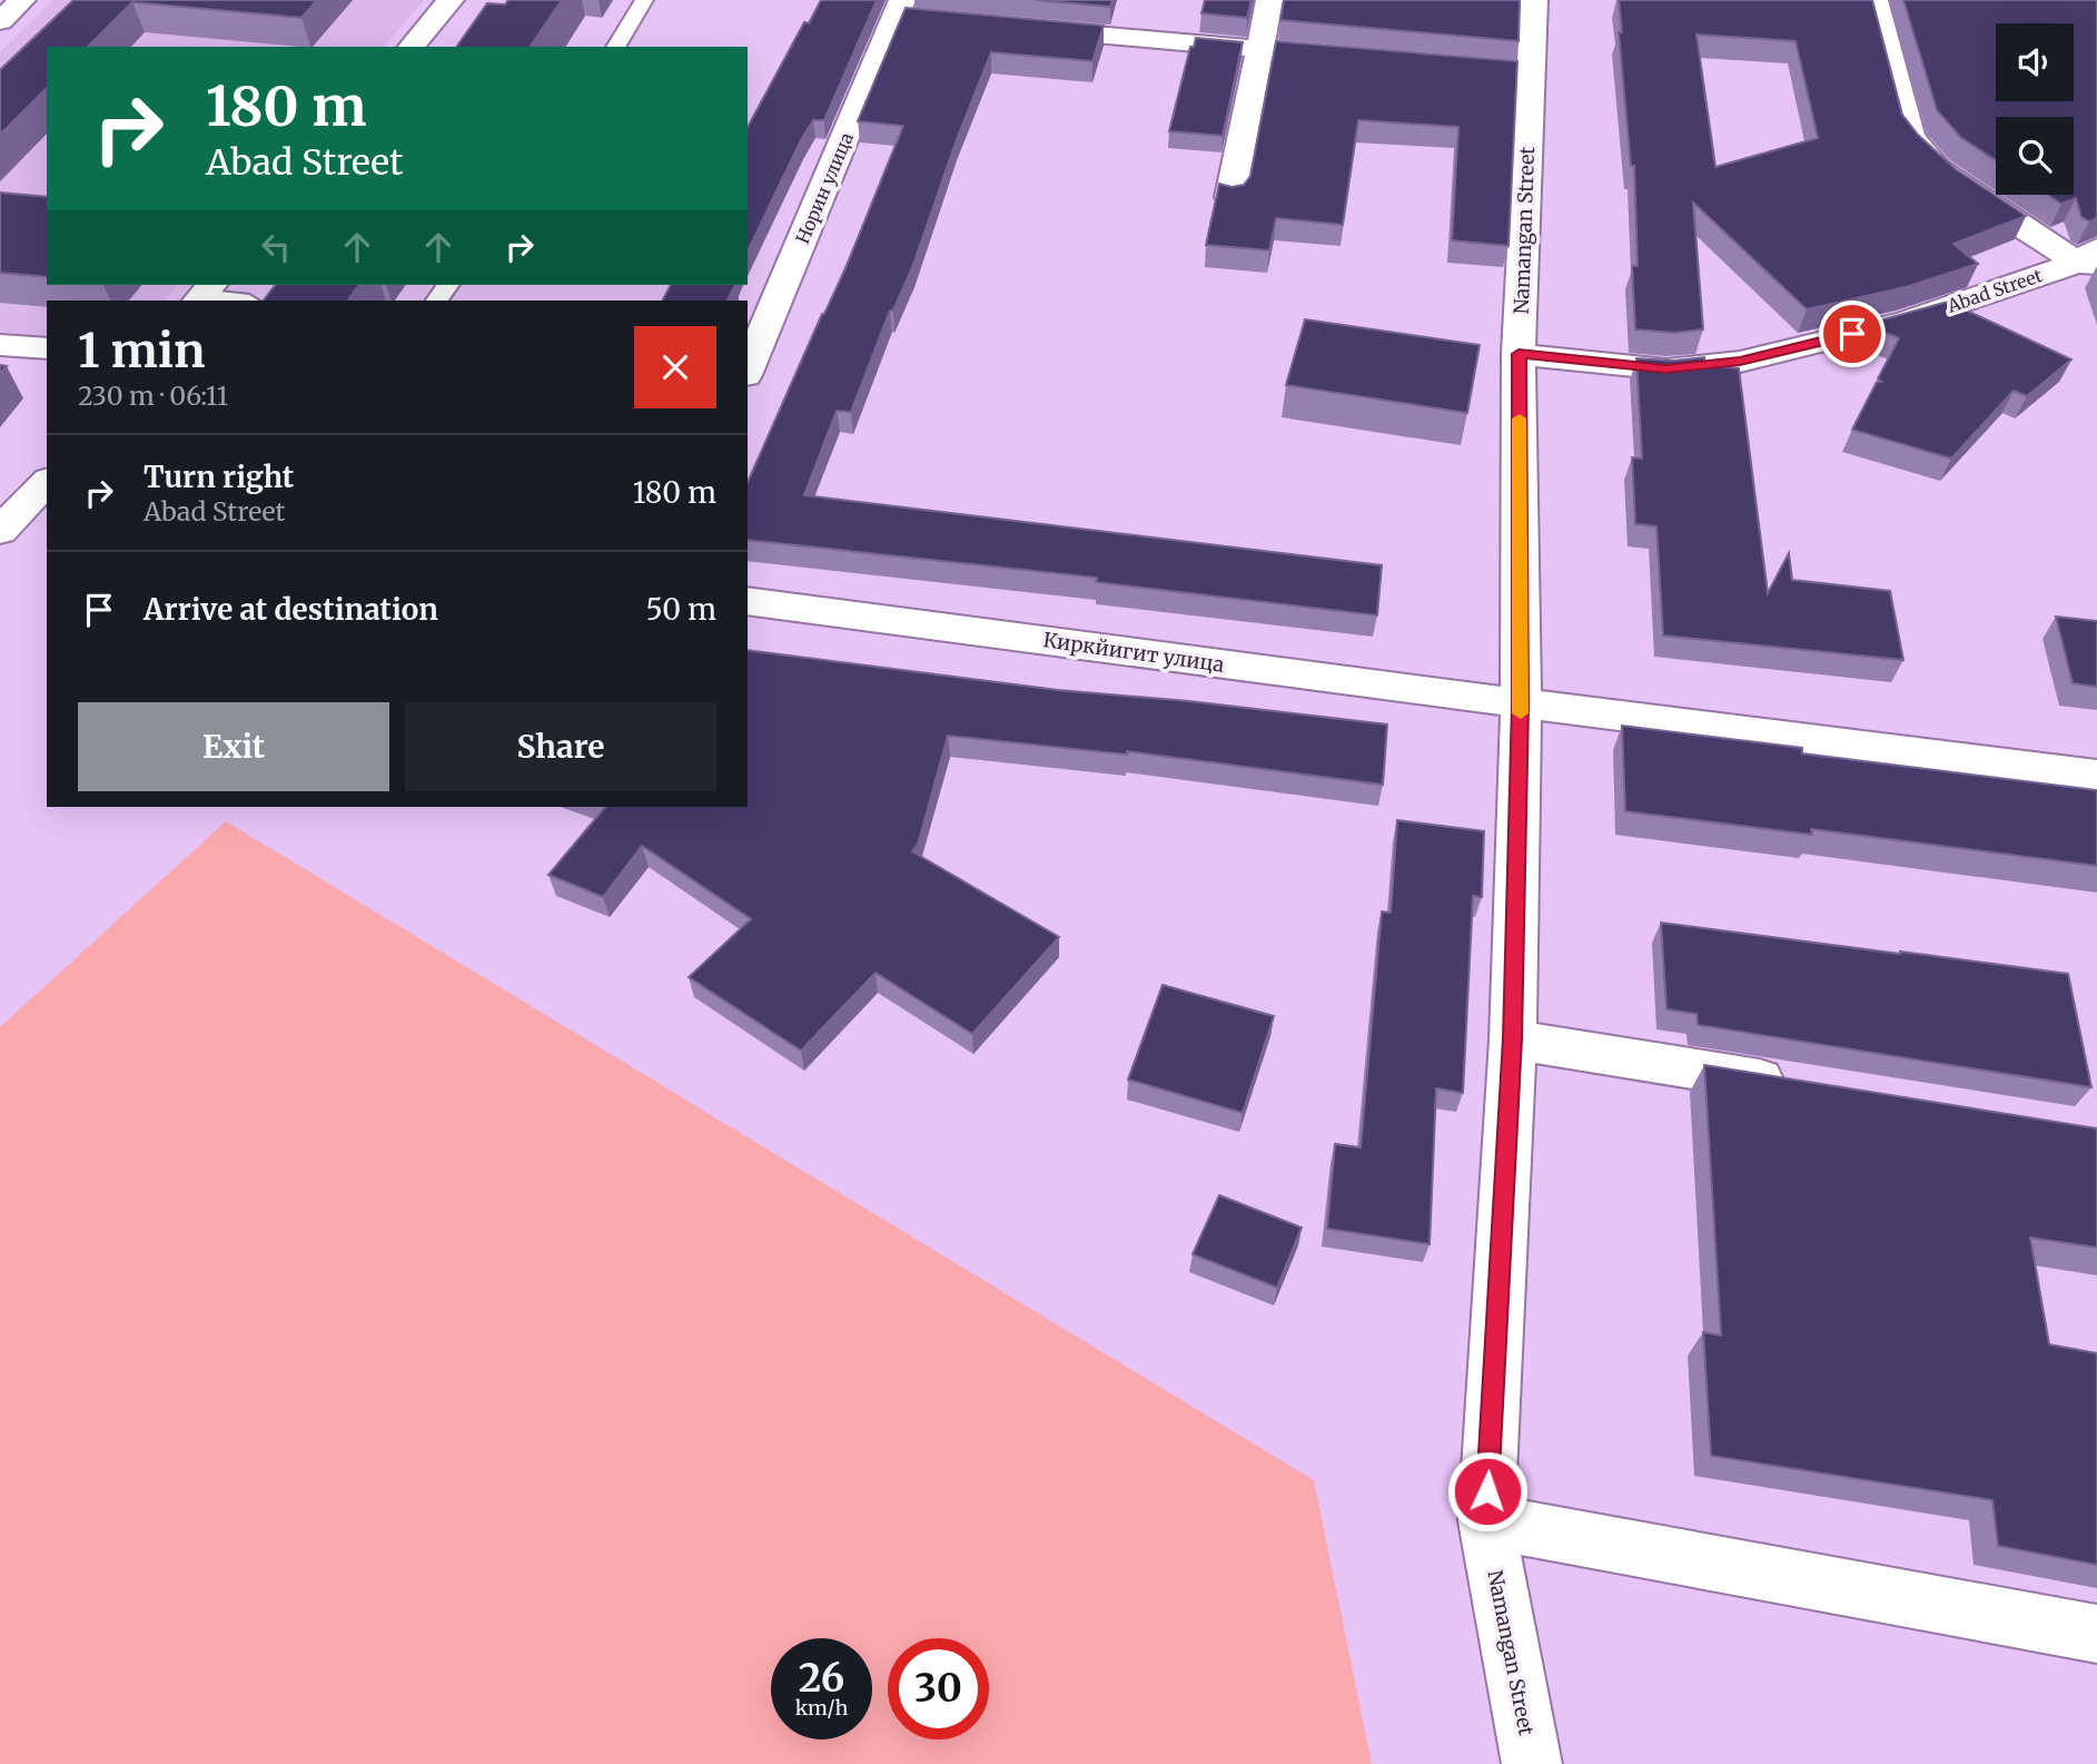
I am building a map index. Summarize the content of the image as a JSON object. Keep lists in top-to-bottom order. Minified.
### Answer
{"streets":{"street":["Норин улица","Namangan Street","Abad Street","Киркйигит улица"]},"crossings":[["Namangan Street","Abad Street"],["Namangan Street","Киркйигит улица"]],"page":{"turn":["180 m","Abad Street"],"heading":["1 min","230 m · 06:11"],"list":[{"name":"Turn right","note":"Abad Street","value":"180 m"},{"name":"Arrive at destination","value":"50 m"}],"buttons":["Exit","Share"],"speed":"26 km/h","limit":"30"}}
